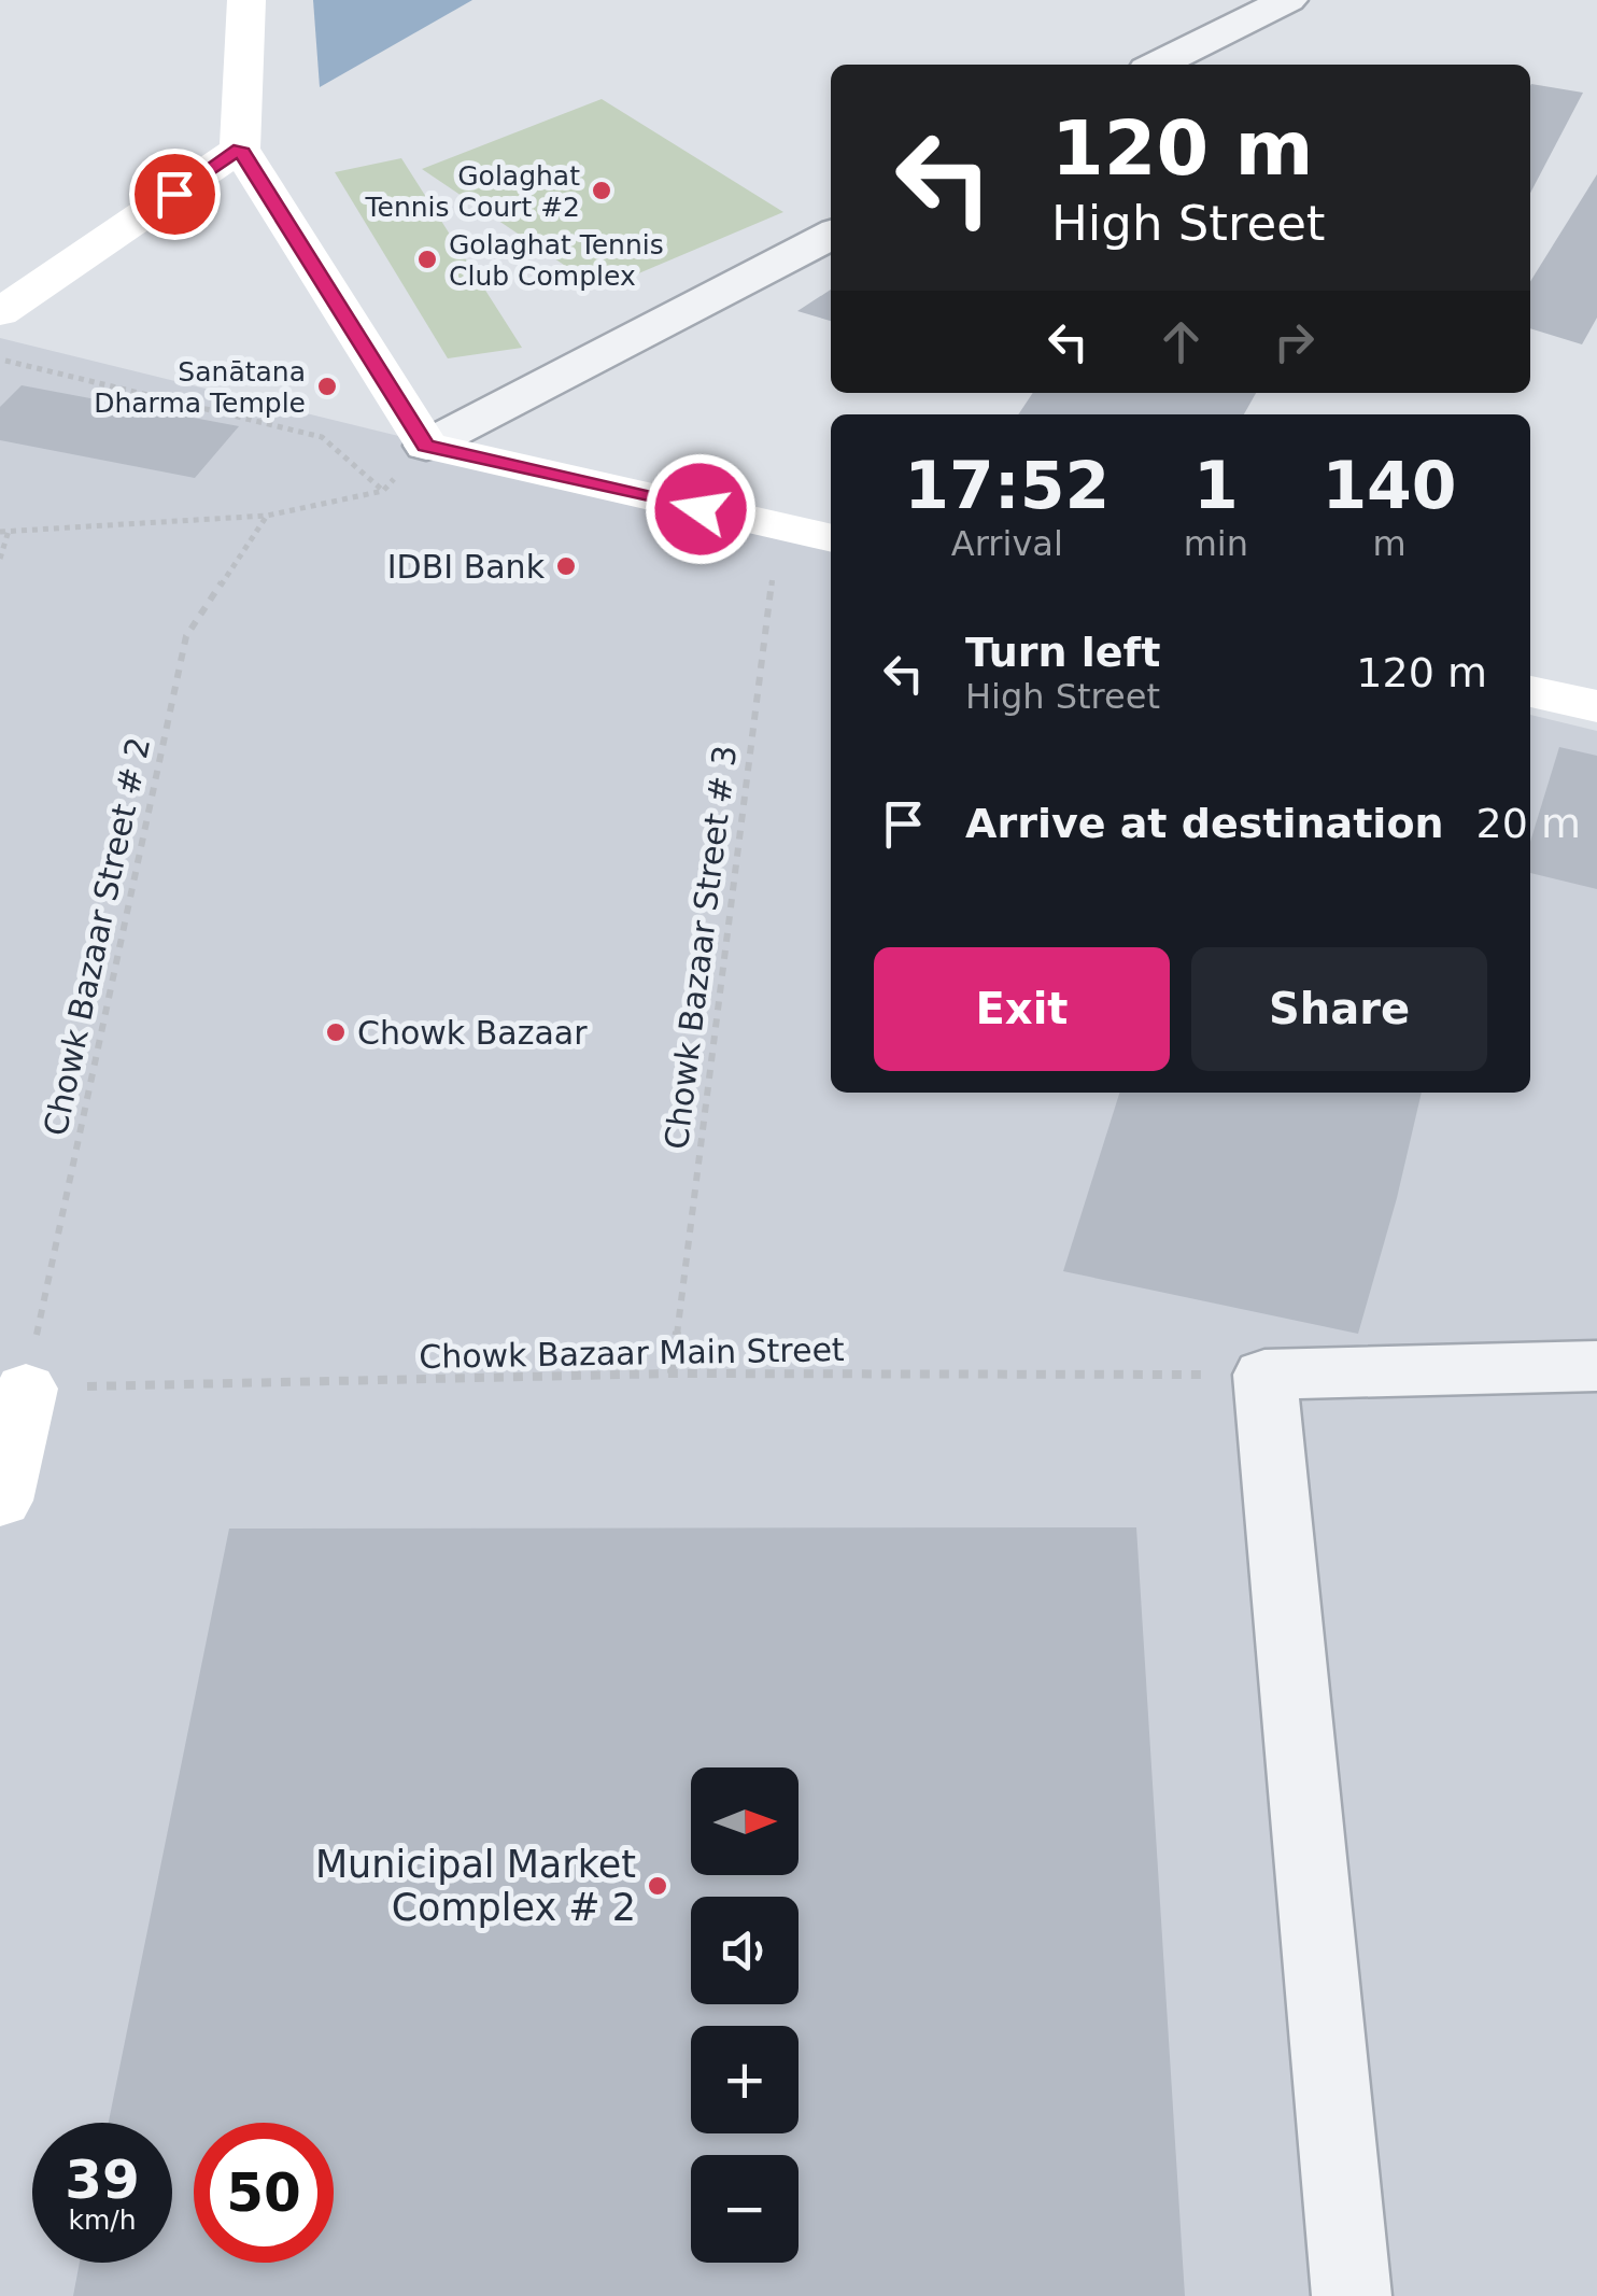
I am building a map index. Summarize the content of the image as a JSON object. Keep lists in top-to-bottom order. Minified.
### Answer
{"streets":{"path":["Chowk Bazaar Street # 2","Chowk Bazaar Street # 3","Chowk Bazaar Main Street"]},"crossings":[["Chowk Bazaar Street # 2","Chowk Bazaar Main Street"],["Chowk Bazaar Street # 3","Chowk Bazaar Main Street"]],"places":["Golaghat Tennis Court #2","Golaghat Tennis Club Complex","Sanātana Dharma Temple","IDBI Bank","Chowk Bazaar","Municipal Market Complex # 2"],"north":"right","page":{"turn":["120 m","High Street"],"eta":["17:52","Arrival","1","min","140","m"],"list":[{"name":"Turn left","note":"High Street","value":"120 m"},{"name":"Arrive at destination","value":"20 m"}],"buttons":["Exit","Share"],"map_buttons":["+","−"],"speed":"39 km/h","limit":"50"}}
